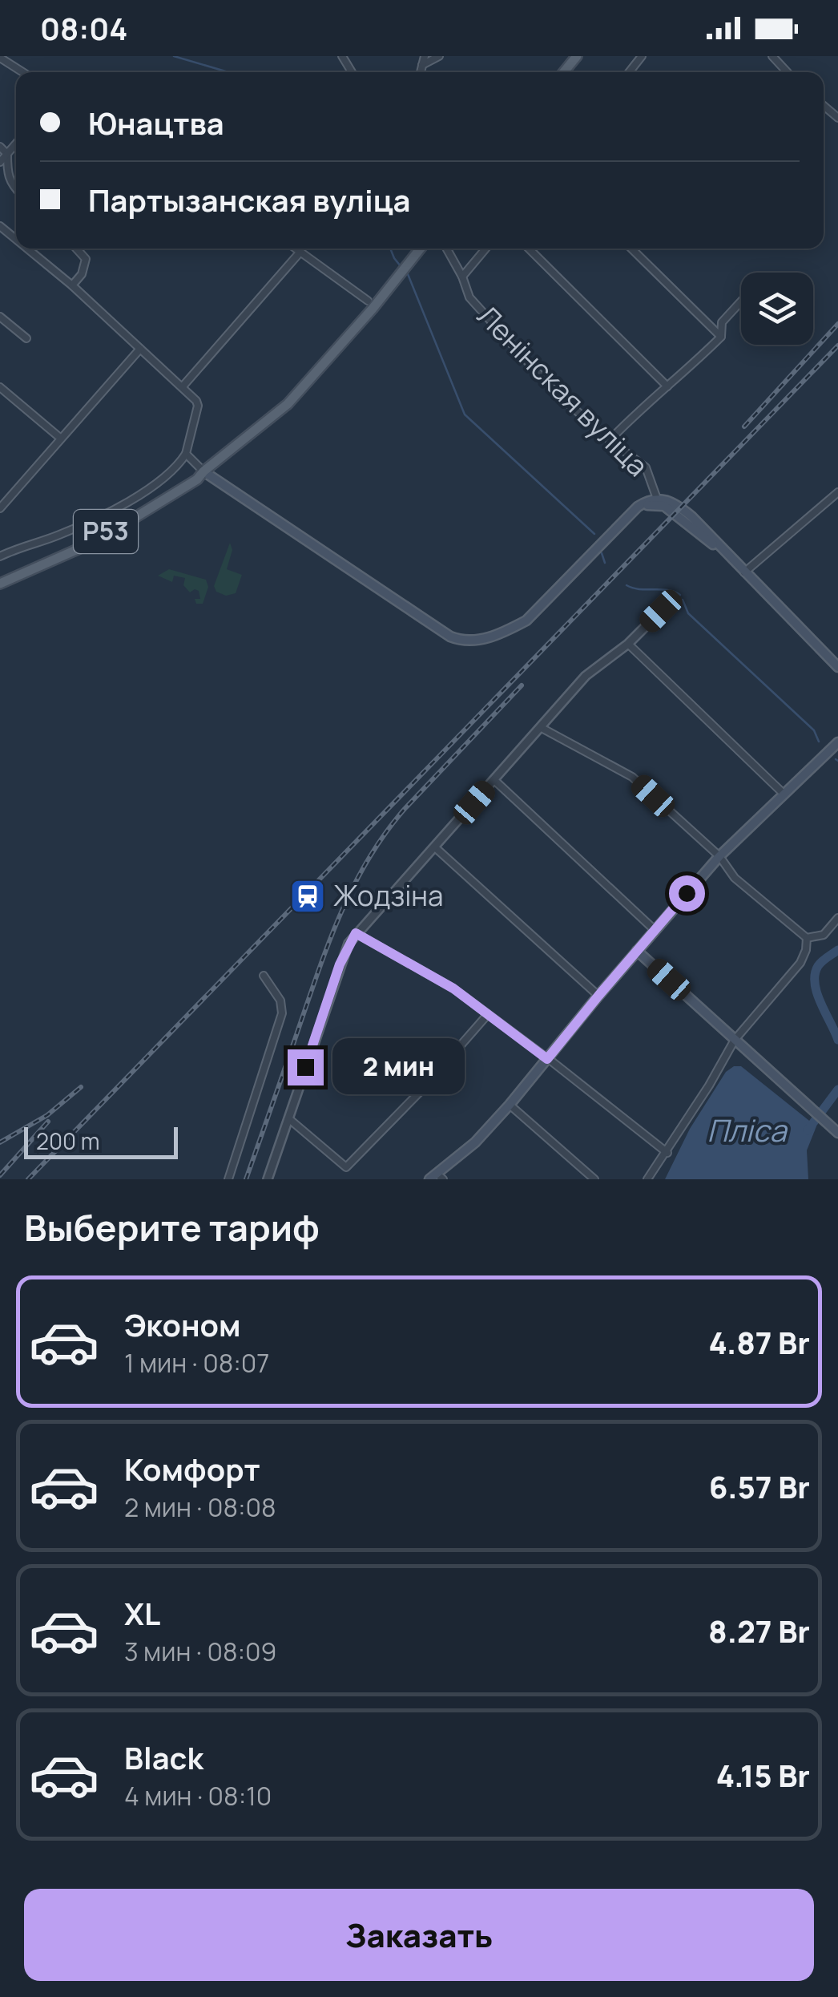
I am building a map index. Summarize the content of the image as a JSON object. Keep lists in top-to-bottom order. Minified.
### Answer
{"streets":{"main road":["Р53"],"street":["Ленінская вуліца"]},"water":["Пліса"],"places":{"station":["Жодзіна"]},"scale_bar":"200 m","page":{"status":"08:04","banner":["Юнацтва","Партызанская вуліца"],"bubble":"2 мин","scale":"200 m","heading":"Выберите тариф","list":[{"name":"Эконом","note":"1 мин · 08:07","value":"4.87 Br"},{"name":"Комфорт","note":"2 мин · 08:08","value":"6.57 Br"},{"name":"XL","note":"3 мин · 08:09","value":"8.27 Br"},{"name":"Black","note":"4 мин · 08:10","value":"4.15 Br"}],"buttons":"Заказать"}}
